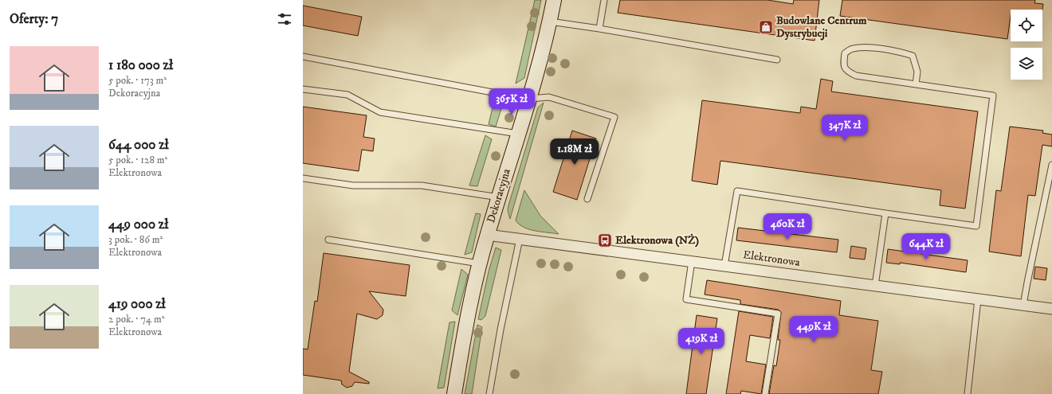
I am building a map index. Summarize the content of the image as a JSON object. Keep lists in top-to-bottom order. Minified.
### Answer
{"streets":{"street":["Dekoracyjna","Elektronowa"]},"crossings":[["Dekoracyjna","Elektronowa"]],"places":{"shop":["Budowlane Centrum Dystrybucji"],"bus stop":["Elektronowa (NŻ)"]},"page":{"heading":"Oferty: 7","list":[{"name":"1 180 000 zł","note":"5 pok. · 173 m² · Dekoracyjna"},{"name":"644 000 zł","note":"5 pok. · 128 m² · Elektronowa"},{"name":"449 000 zł","note":"3 pok. · 86 m² · Elektronowa"},{"name":"419 000 zł","note":"2 pok. · 74 m² · Elektronowa"}],"price":["365K zł","347K zł","1.18M zł","460K zł","644K zł","449K zł","419K zł"]}}
